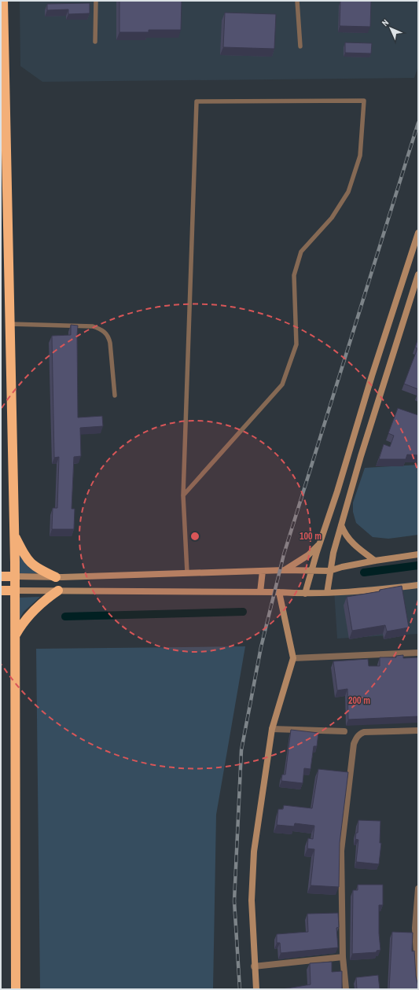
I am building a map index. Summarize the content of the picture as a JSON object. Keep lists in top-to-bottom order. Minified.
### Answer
{"north":"top left","rings":["100 m","200 m"]}
